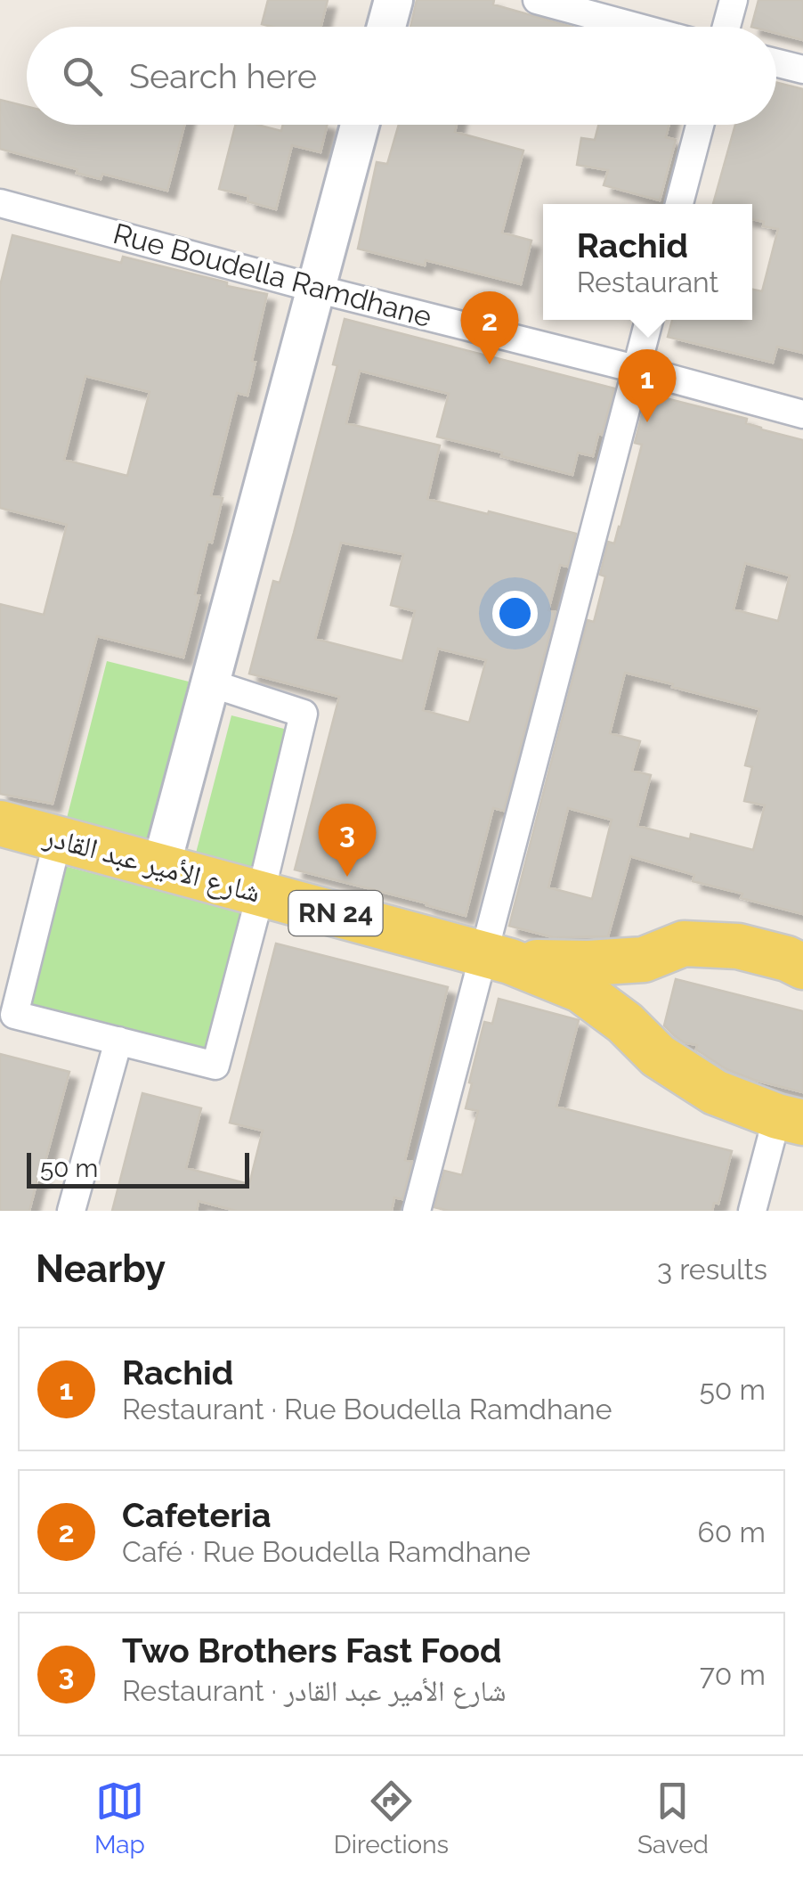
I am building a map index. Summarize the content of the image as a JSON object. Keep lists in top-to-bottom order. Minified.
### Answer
{"streets":{"main road":["شارع الأمير عبد القادر","RN 24"],"street":["Rue Boudella Ramdhane"]},"scale_bar":"50 m","page":{"search":"Search here","popup":["Rachid","Restaurant"],"pins":["2","1","3"],"scale":"50 m","heading":["Nearby","3 results"],"list":[{"mark":"1","name":"Rachid","note":"Restaurant · Rue Boudella Ramdhane","value":"50 m"},{"mark":"2","name":"Cafeteria","note":"Café · Rue Boudella Ramdhane","value":"60 m"},{"mark":"3","name":"Two Brothers Fast Food","note":"Restaurant · شارع الأمير عبد القادر","value":"70 m"}],"nav":["Map","Directions","Saved"]}}
